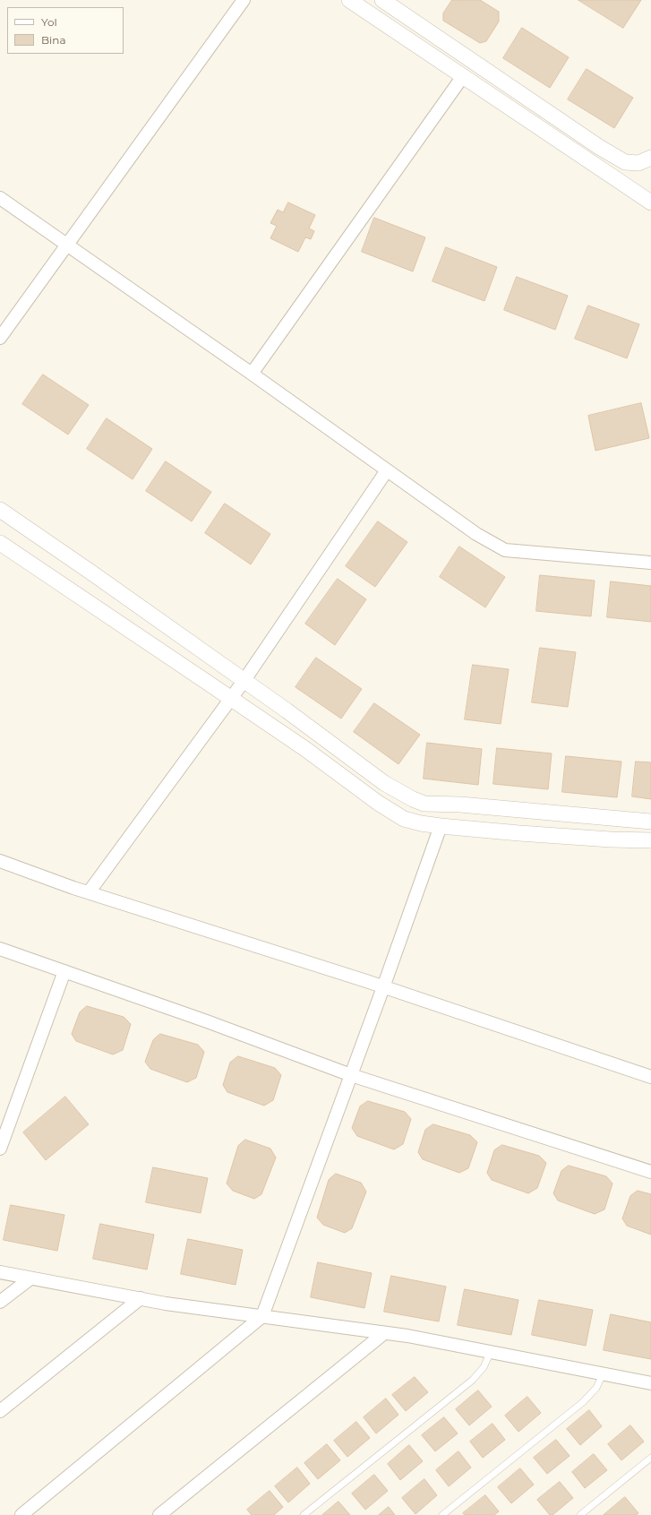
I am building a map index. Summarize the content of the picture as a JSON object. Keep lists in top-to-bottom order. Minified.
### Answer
{"legend":["Yol","Bina"]}
